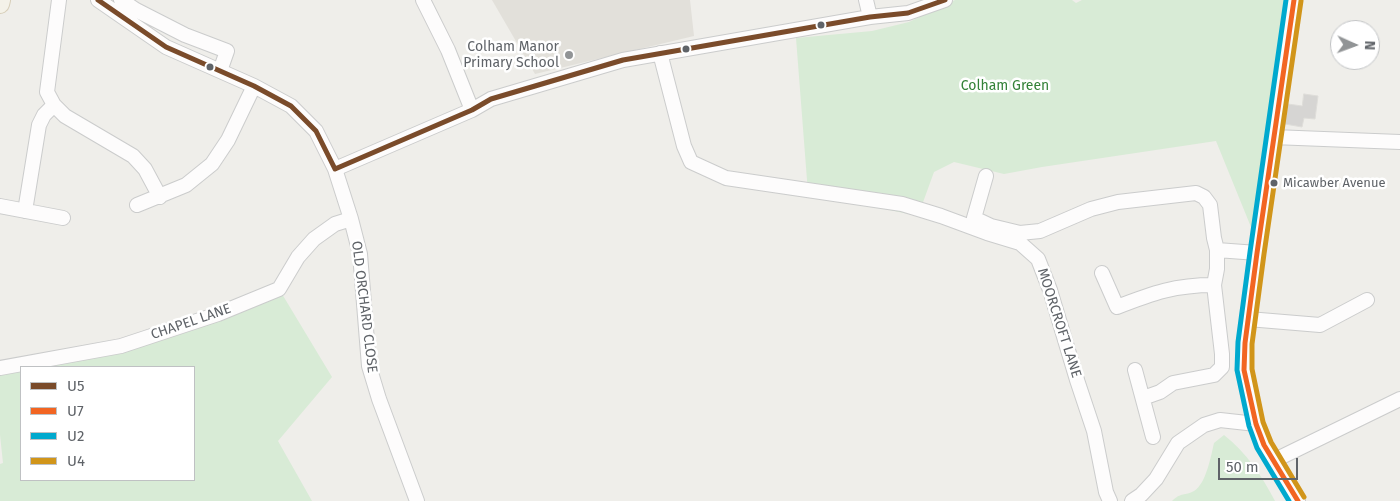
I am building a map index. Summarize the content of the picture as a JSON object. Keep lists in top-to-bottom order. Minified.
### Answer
{"streets":{"street":["OLD ORCHARD CLOSE","CHAPEL LANE","MOORCROFT LANE"]},"crossings":[["OLD ORCHARD CLOSE","CHAPEL LANE"]],"parks":["Colham Green"],"places":["Colham Manor Primary School","Micawber Avenue"],"lines":["transit line U5","transit line U7","transit line U2","transit line U4"],"legend":["U5","U7","U2","U4"],"scale_bar":"50 m","north":"right"}
